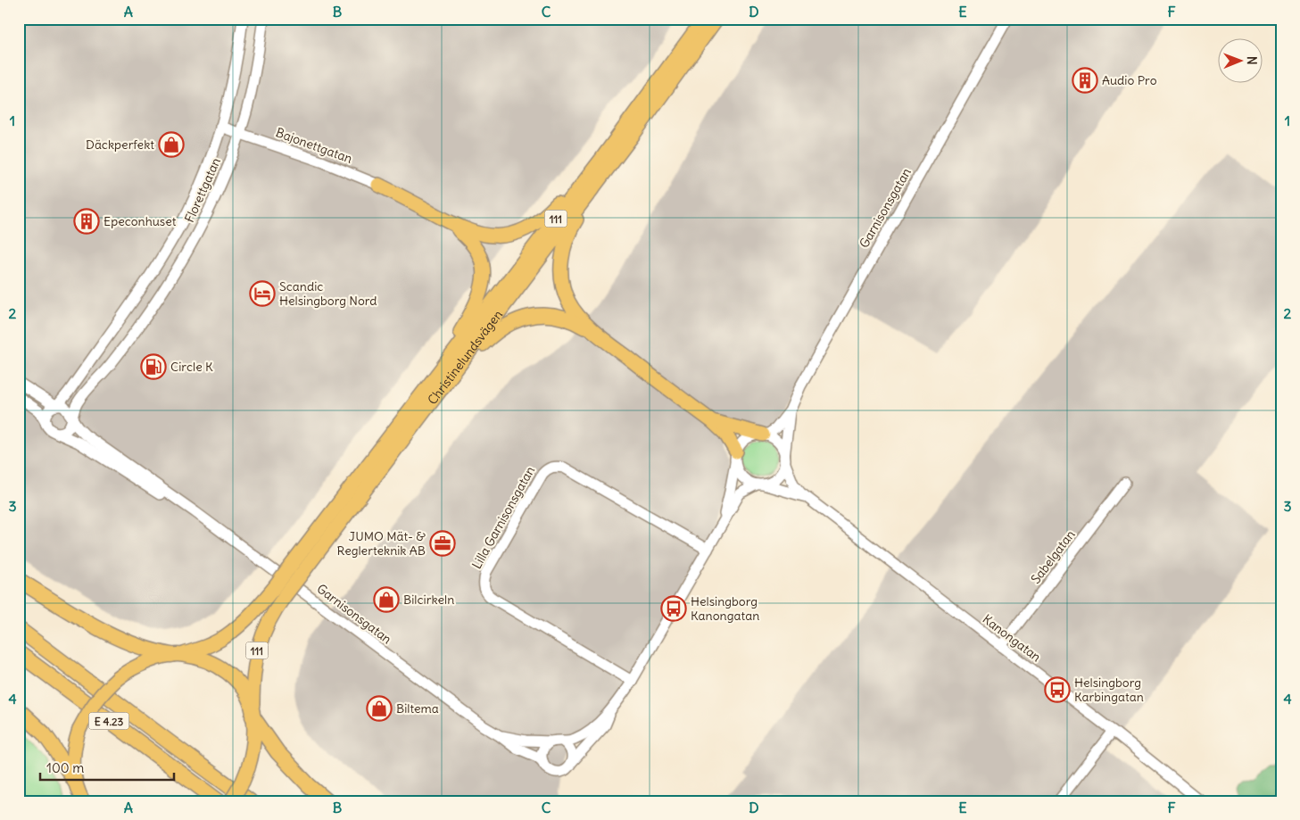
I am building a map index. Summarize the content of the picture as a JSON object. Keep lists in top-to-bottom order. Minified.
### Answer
{"streets":{"highway":["E 4.23"],"main road":["111","Christinelundsvägen"],"street":["Bajonettgatan","Florettgatan","Garnisonsgatan","Lilla Garnisonsgatan","Sabelgatan","Kanongatan"]},"crossings":[["Bajonettgatan","Florettgatan"],["Florettgatan","Garnisonsgatan"],["Garnisonsgatan","Lilla Garnisonsgatan"],["Garnisonsgatan","Kanongatan"],["111","Christinelundsvägen"],["Sabelgatan","Kanongatan"]],"places":{"building":["Audio Pro","Epeconhuset"],"shop":["Däckperfekt","Bilcirkeln","Biltema"],"hotel":["Scandic Helsingborg Nord"],"fuel station":["Circle K"],"office":["JUMO Mät- & Reglerteknik AB"],"bus stop":["Helsingborg Kanongatan","Helsingborg Karbingatan"]},"scale_bar":"100 m","north":"right","grid":{"columns":["A","B","C","D","E","F"],"rows":["1","2","3","4"]}}
